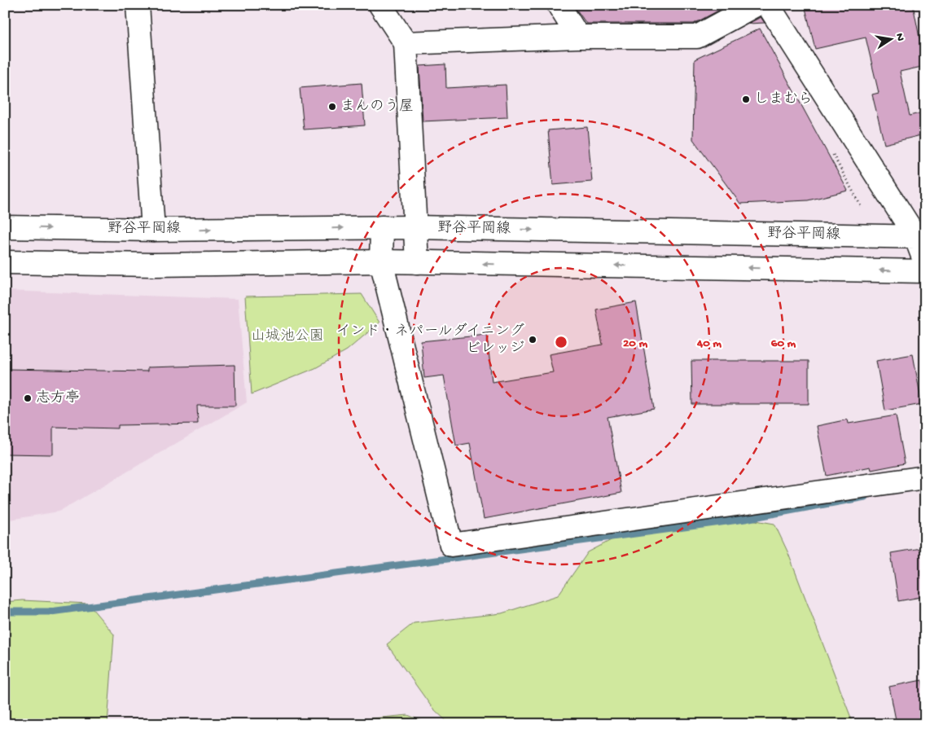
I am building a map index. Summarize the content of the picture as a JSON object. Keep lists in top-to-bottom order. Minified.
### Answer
{"streets":{"street":["野谷平岡線"]},"parks":["山城池公園"],"places":["しまむら","まんのう屋","インド・ネパールダイニング ビレッジ","志方亭"],"north":"right","rings":["20 m","40 m","60 m"]}
